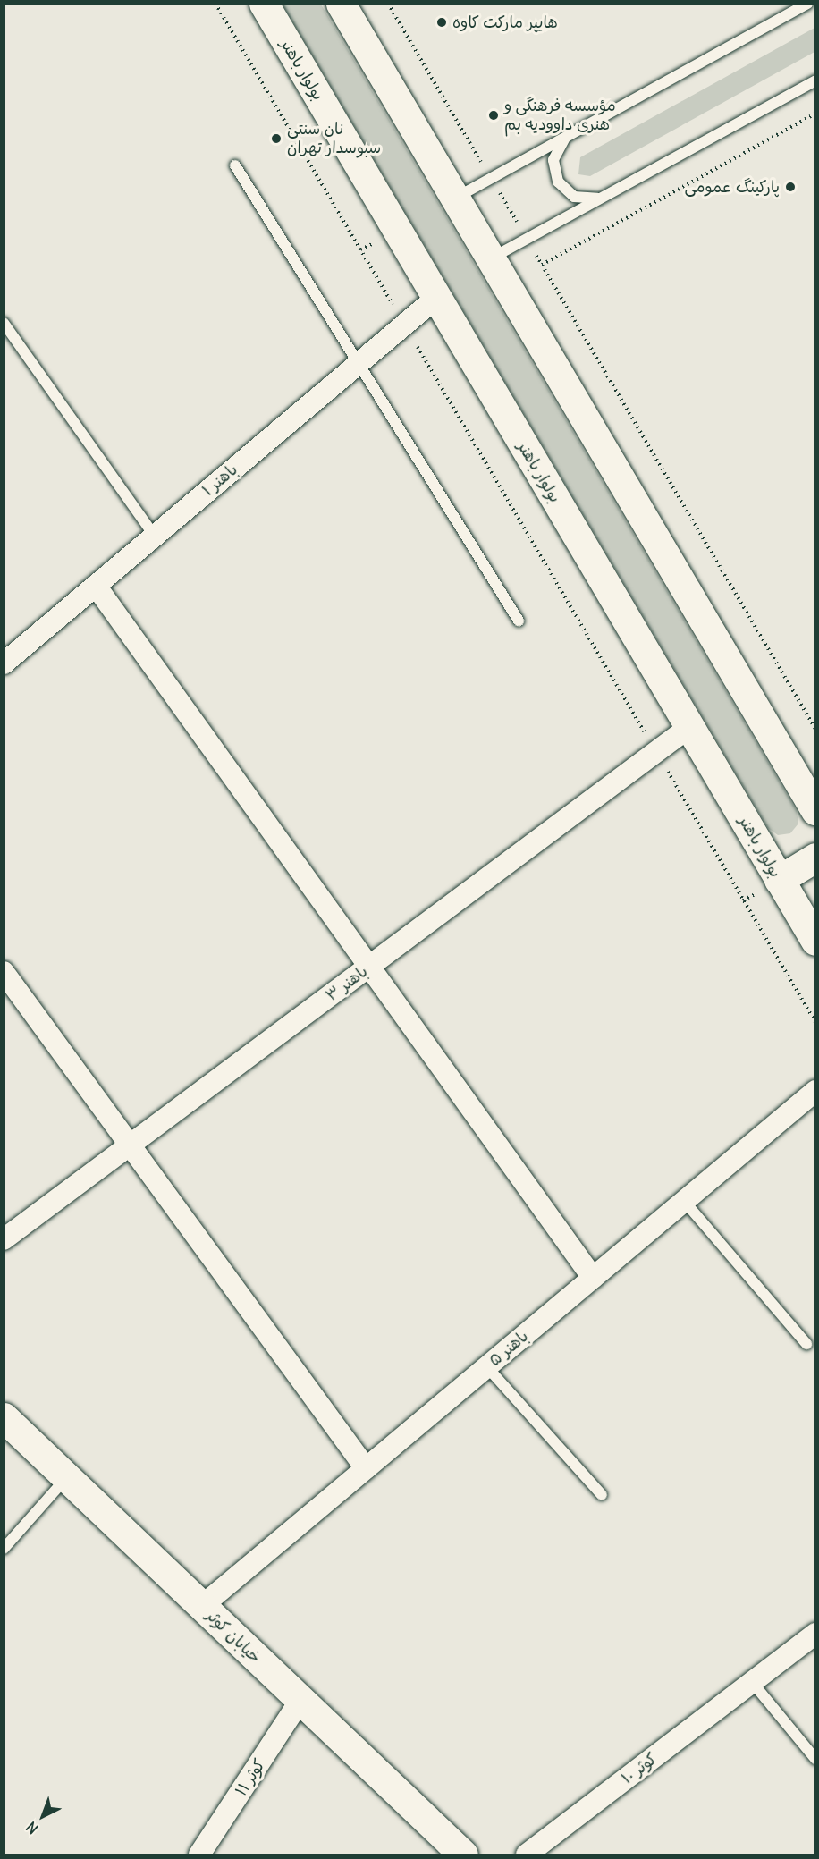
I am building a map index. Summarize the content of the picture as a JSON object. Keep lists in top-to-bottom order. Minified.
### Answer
{"streets":{"main road":["بولوار باهنر","خیابان کوثر"],"street":["باهنر ۱","باهنر ۳","باهنر ۵","کوثر ۱۰","کوثر ۱۱"]},"crossings":[["بولوار باهنر","باهنر ۱"],["بولوار باهنر","باهنر ۳"],["باهنر ۵","خیابان کوثر"],["خیابان کوثر","کوثر ۱۱"]],"places":["هایپر مارکت کاوه","مؤسسه فرهنگی و هنری داوودیه بم","نان سنتی سبوسدار تهران","پارکینگ عمومی"],"north":"bottom left"}
